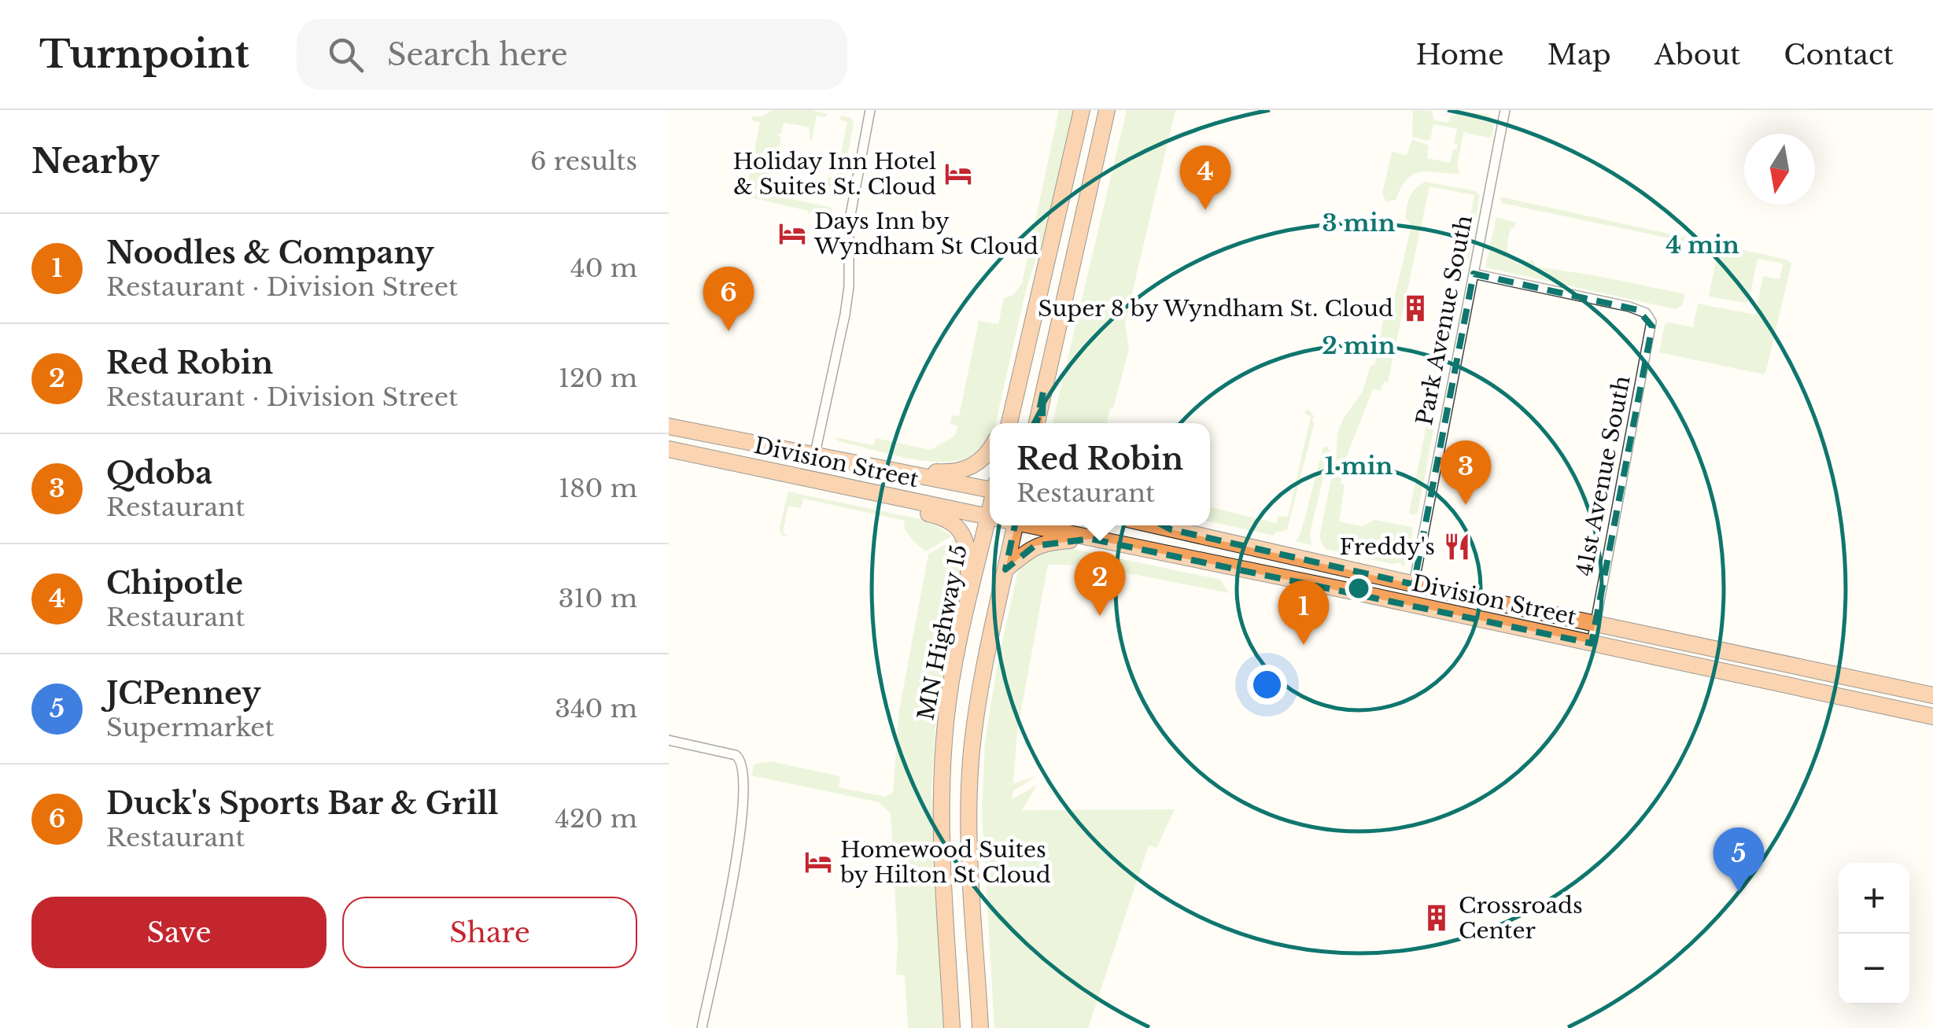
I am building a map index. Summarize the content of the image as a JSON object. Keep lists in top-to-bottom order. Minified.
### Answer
{"streets":{"highway":["Division Street","MN Highway 15"],"street":["Park Avenue South","41st Avenue South"]},"crossings":[["Park Avenue South","Division Street"],["Park Avenue South","41st Avenue South"],["Division Street","41st Avenue South"]],"places":{"hotel":["Holiday Inn Hotel & Suites St. Cloud","Days Inn by Wyndham St Cloud","Homewood Suites by Hilton St Cloud"],"building":["Super 8 by Wyndham St. Cloud","Crossroads Center"],"restaurant":["Freddy's"]},"north":"bottom","page":{"header":"Turnpoint","search":"Search here","nav":["Home","Map","About","Contact"],"heading":["Nearby","6 results"],"pins":["4","6","3","2","1","5"],"list":[{"mark":"1","name":"Noodles & Company","note":"Restaurant · Division Street","value":"40 m"},{"mark":"2","name":"Red Robin","note":"Restaurant · Division Street","value":"120 m"},{"mark":"3","name":"Qdoba","note":"Restaurant","value":"180 m"},{"mark":"4","name":"Chipotle","note":"Restaurant","value":"310 m"},{"mark":"5","name":"JCPenney","note":"Supermarket","value":"340 m"},{"mark":"6","name":"Duck's Sports Bar & Grill","note":"Restaurant","value":"420 m"}],"popup":["Red Robin","Restaurant"],"map_buttons":["+","−"],"buttons":["Save","Share"]},"rings":["3 min","4 min","2 min","1 min"]}
